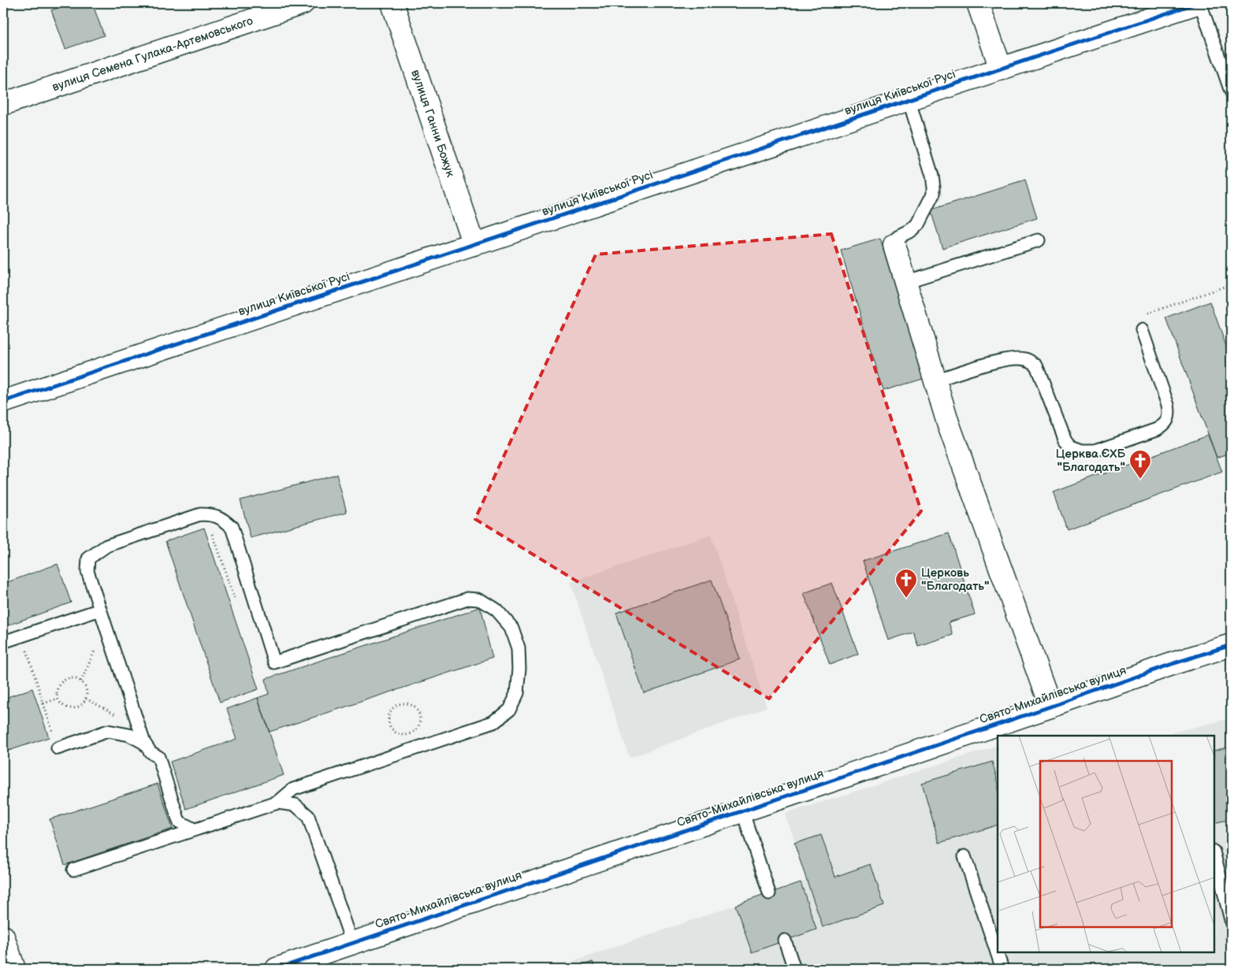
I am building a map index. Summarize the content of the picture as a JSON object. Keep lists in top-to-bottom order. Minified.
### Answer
{"streets":{"street":["вулиця Семена Гулака-Артемовського","вулиця Київської Русі","вулиця Ганни Божук","Свято-Михайлівська вулиця"]},"crossings":[["вулиця Київської Русі","вулиця Ганни Божук"]],"places":{"church":["Церква ЄХБ \"Благодать\"","Церковь \"Благодать\""]}}
